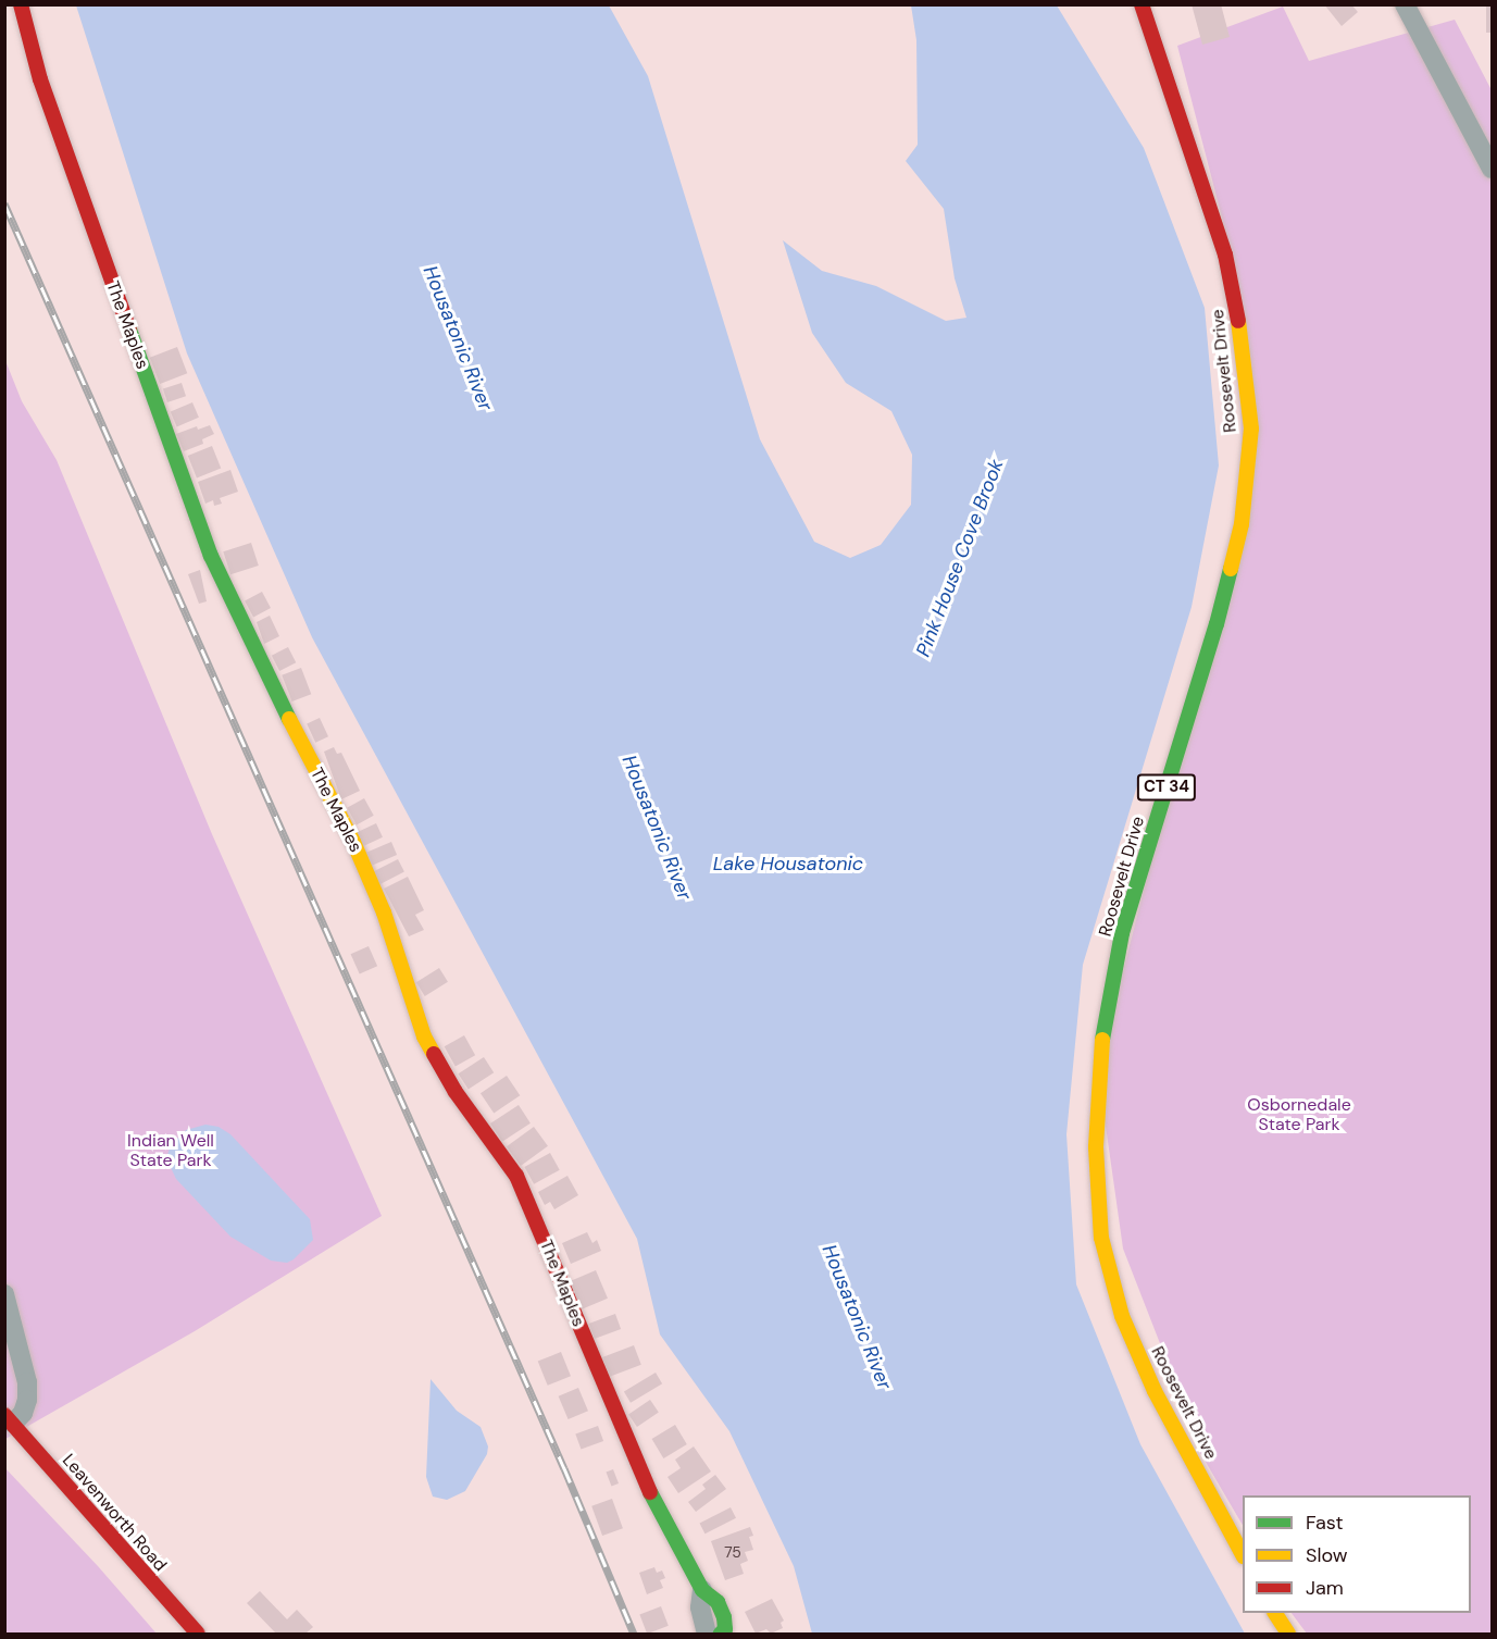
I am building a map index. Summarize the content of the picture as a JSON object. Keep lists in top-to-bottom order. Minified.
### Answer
{"streets":{"main road":["The Maples","Roosevelt Drive","CT 34","Leavenworth Road"]},"water":["Housatonic River","Pink House Cove Brook","Lake Housatonic"],"parks":["Osbornedale State Park","Indian Well State Park"],"house_numbers":["75"],"legend":["Fast","Slow","Jam"]}
